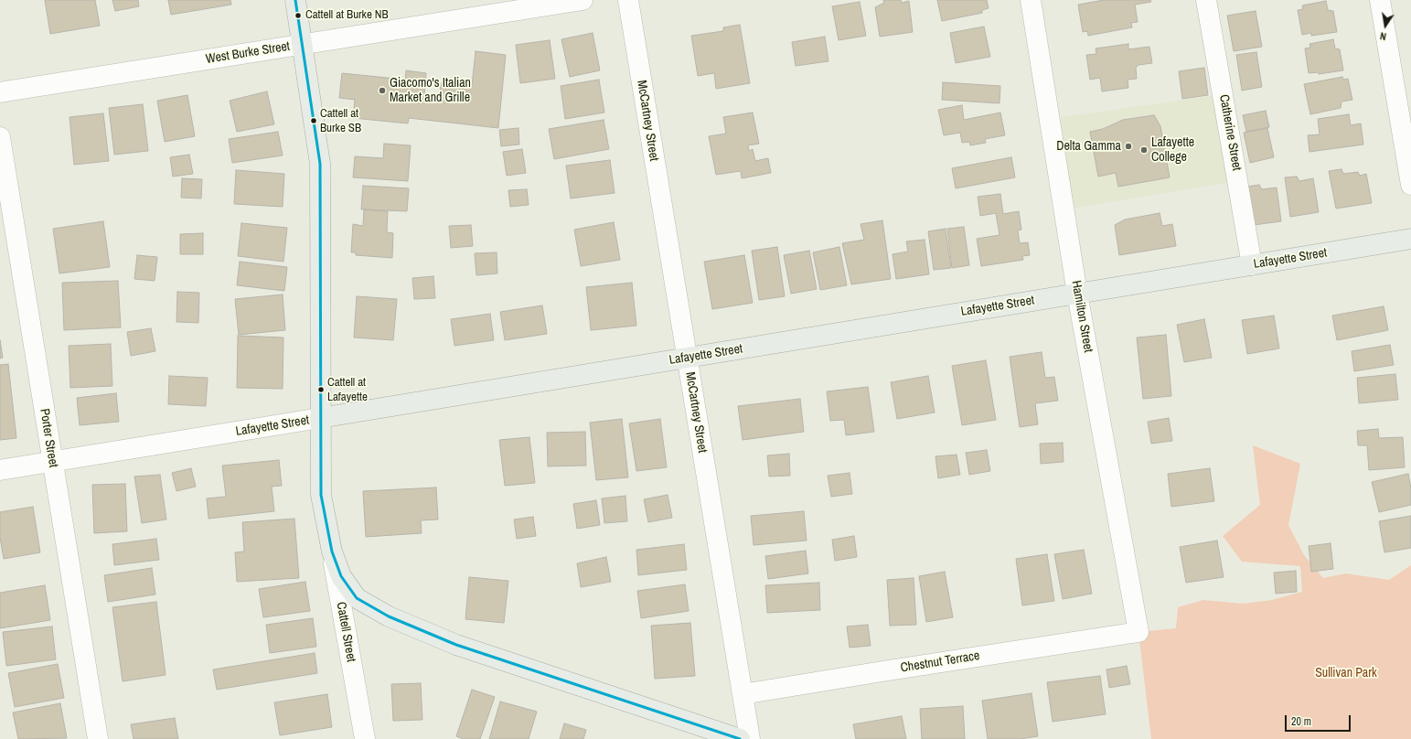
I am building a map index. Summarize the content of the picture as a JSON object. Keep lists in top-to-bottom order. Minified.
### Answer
{"streets":{"main road":["Lafayette Street","Cattell Street"],"street":["West Burke Street","McCartney Street","Catherine Street","Hamilton Street","Porter Street","Chestnut Terrace"]},"crossings":[["West Burke Street","Cattell Street"],["McCartney Street","Lafayette Street"],["McCartney Street","Chestnut Terrace"],["Catherine Street","Lafayette Street"],["Lafayette Street","Hamilton Street"],["Lafayette Street","Porter Street"],["Lafayette Street","Cattell Street"],["Hamilton Street","Chestnut Terrace"]],"parks":["Sullivan Park"],"places":["Cattell at Burke NB","Giacomo's Italian Market and Grille","Cattell at Burke SB","Delta Gamma","Lafayette College","Cattell at Lafayette"],"scale_bar":"20 m","north":"bottom"}
